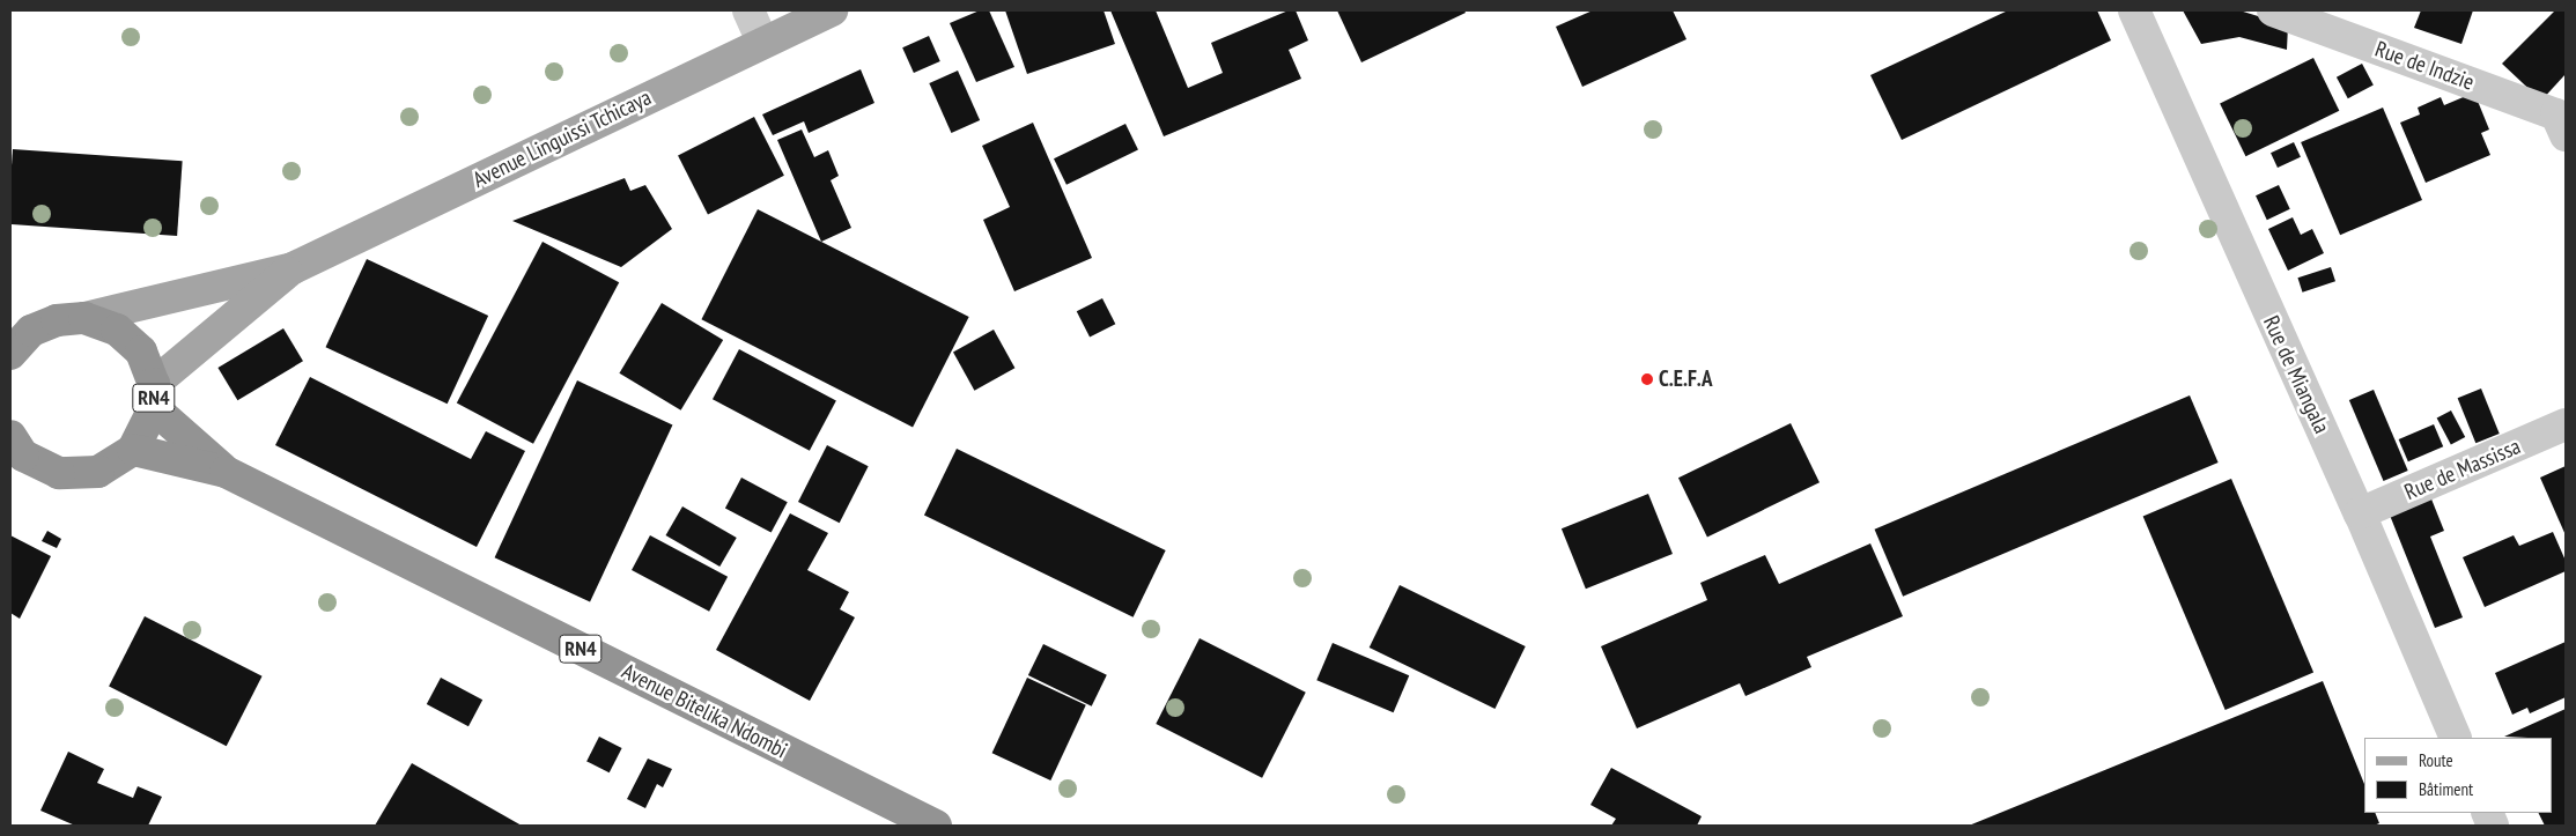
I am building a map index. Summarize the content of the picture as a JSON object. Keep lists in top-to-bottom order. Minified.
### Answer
{"streets":{"highway":["RN4","Avenue Bitelika Ndombi"],"main road":["Avenue Linguissi Tchicaya"],"street":["Rue de Indzie","Rue de Miangala","Rue de Massissa"]},"crossings":[["Rue de Miangala","Rue de Massissa"],["RN4","Avenue Bitelika Ndombi"]],"places":["C.E.F.A"],"legend":["Route","Bâtiment"]}
